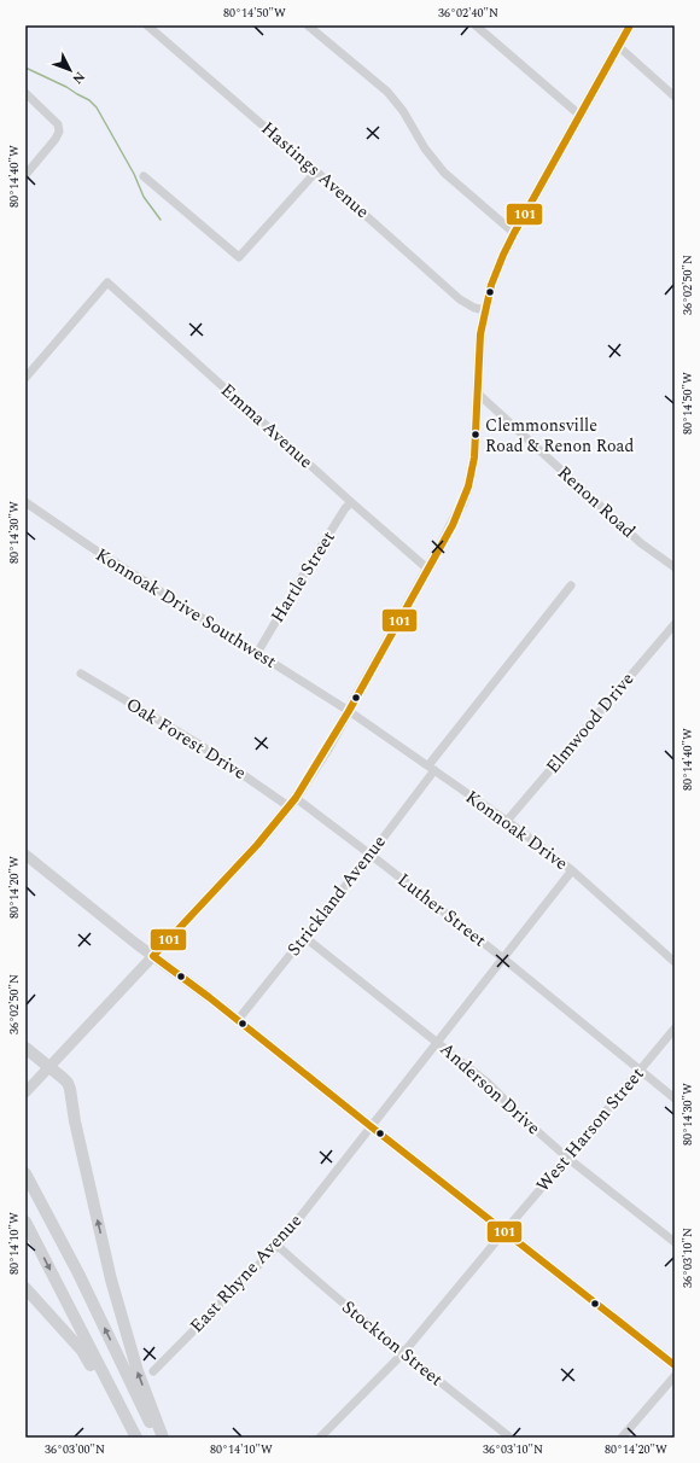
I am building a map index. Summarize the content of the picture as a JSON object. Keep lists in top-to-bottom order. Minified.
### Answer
{"streets":{"street":["Hastings Avenue","Emma Avenue","Renon Road","Hartle Street","Konnoak Drive Southwest","Elmwood Drive","Oak Forest Drive","Konnoak Drive","Strickland Avenue","Luther Street","Anderson Drive","West Harson Street","East Rhyne Avenue","Stockton Street"]},"crossings":[["Emma Avenue","Hartle Street"],["Hartle Street","Konnoak Drive Southwest"],["Konnoak Drive Southwest","Konnoak Drive"],["Elmwood Drive","Konnoak Drive"],["Oak Forest Drive","Luther Street"],["Konnoak Drive","Strickland Avenue"],["Konnoak Drive","East Rhyne Avenue"],["Strickland Avenue","Luther Street"],["Strickland Avenue","Anderson Drive"],["Luther Street","West Harson Street"],["Luther Street","East Rhyne Avenue"],["Anderson Drive","West Harson Street"],["Anderson Drive","East Rhyne Avenue"],["West Harson Street","Stockton Street"],["East Rhyne Avenue","Stockton Street"]],"places":["Clemmonsville Road & Renon Road"],"lines":["transit line 101"],"north":"bottom right","coordinates":["80°14'50\"W","36°02'40\"N","80°14'40\"W","36°02'50\"N","80°14'30\"W","80°14'20\"W","80°14'10\"W","36°03'10\"N","36°03'00\"N"]}
